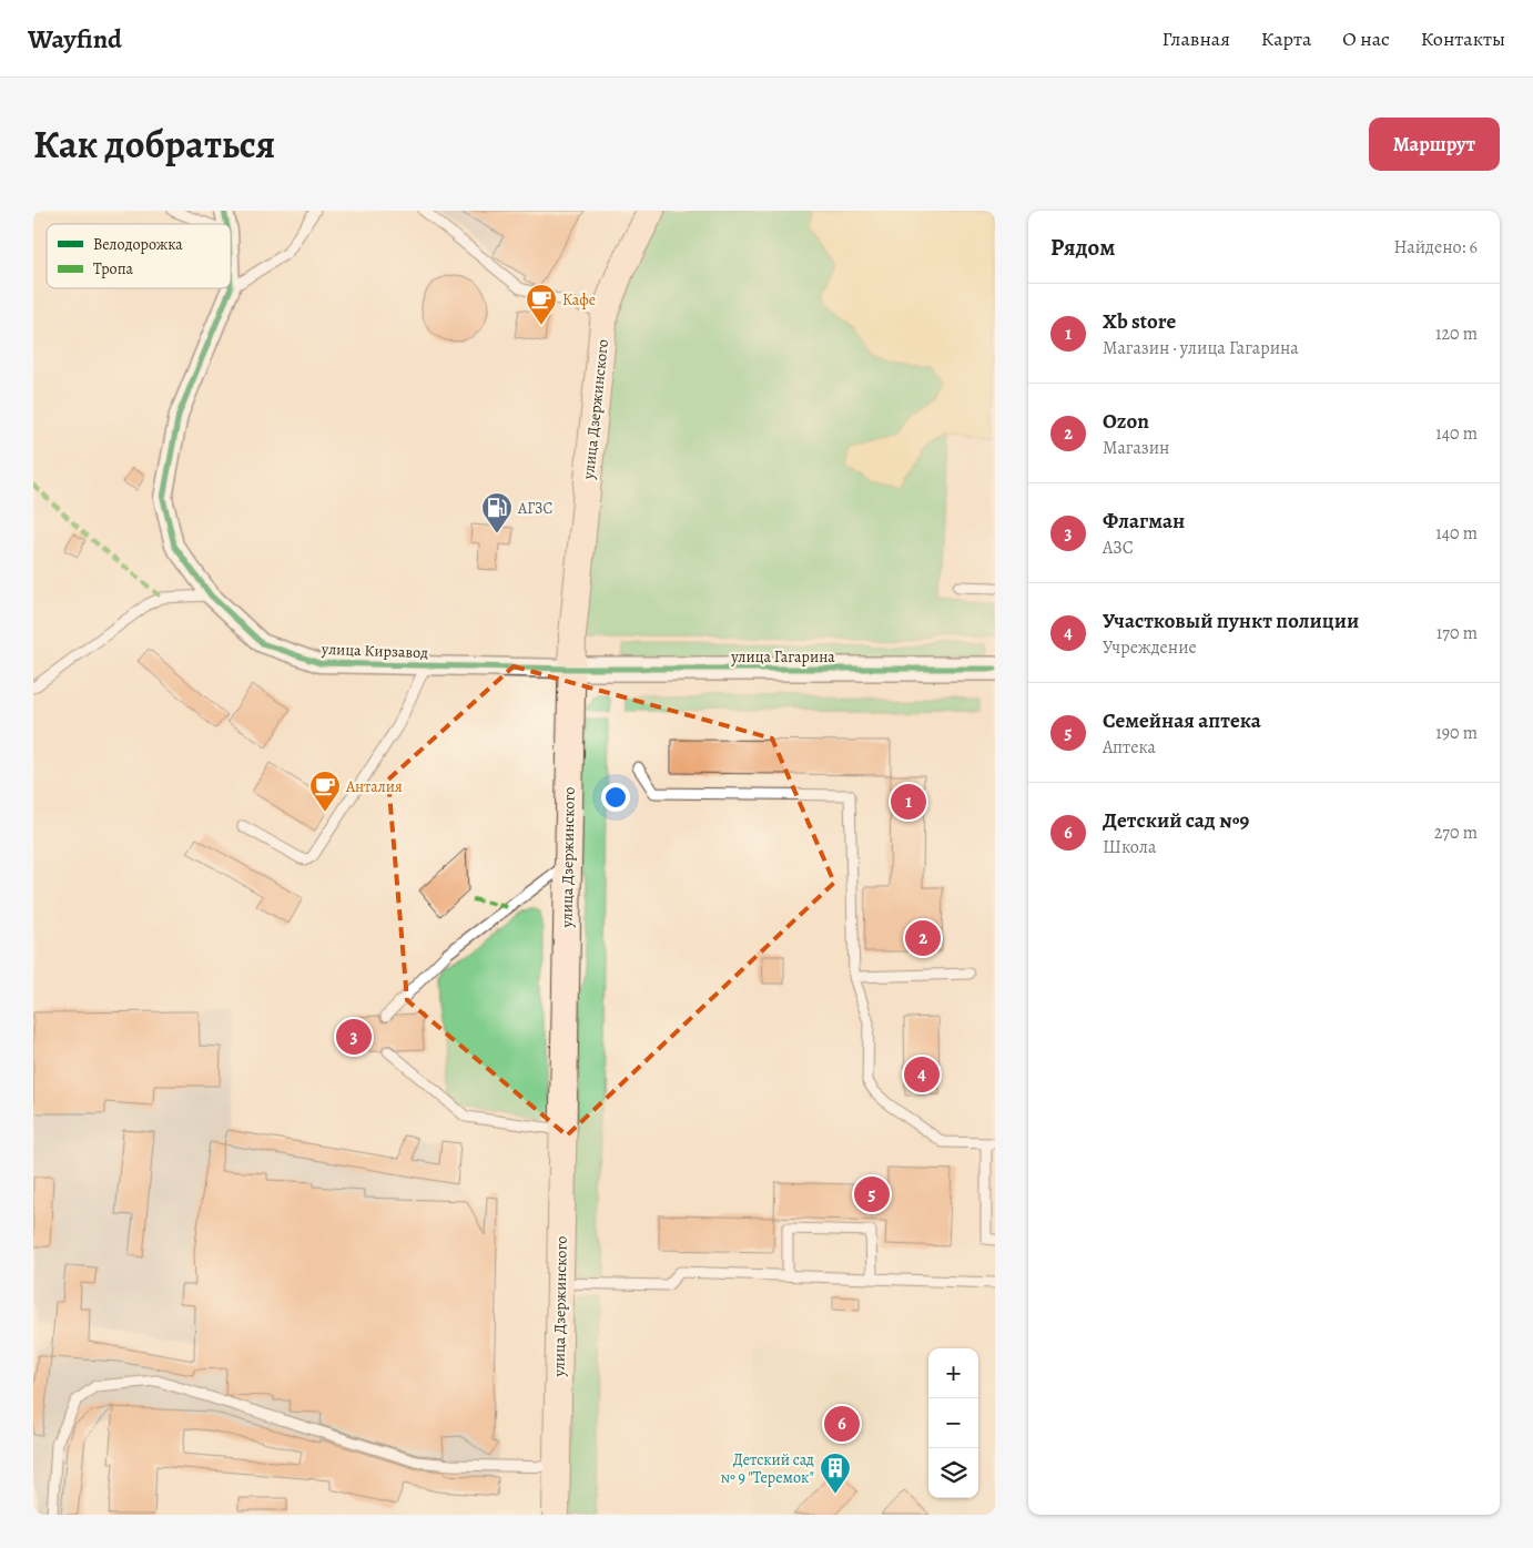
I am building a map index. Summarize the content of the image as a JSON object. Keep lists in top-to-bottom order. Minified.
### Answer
{"streets":{"main road":["улица Дзержинского"],"street":["улица Кирзавод","улица Гагарина"]},"crossings":[["улица Дзержинского","улица Кирзавод"],["улица Дзержинского","улица Гагарина"],["улица Кирзавод","улица Гагарина"]],"places":{"cafe":["Кафе","Анталия"],"fuel station":["АГЗС"],"building":["Детский сад № 9 \"Теремок\""]},"legend":["Велодорожка","Тропа"],"page":{"header":"Wayfind","nav":["Главная","Карта","О нас","Контакты"],"title":"Как добраться","buttons":"Маршрут","heading":["Рядом","Найдено: 6"],"list":[{"mark":"1","name":"Xb store","note":"Магазин · улица Гагарина","value":"120 m"},{"mark":"2","name":"Ozon","note":"Магазин","value":"140 m"},{"mark":"3","name":"Флагман","note":"АЗС","value":"140 m"},{"mark":"4","name":"Участковый пункт полиции","note":"Учреждение","value":"170 m"},{"mark":"5","name":"Семейная аптека","note":"Аптека","value":"190 m"},{"mark":"6","name":"Детский сад №9","note":"Школа","value":"270 m"}],"pins":["1","2","3","4","5","6"],"map_buttons":["+","−"]}}
